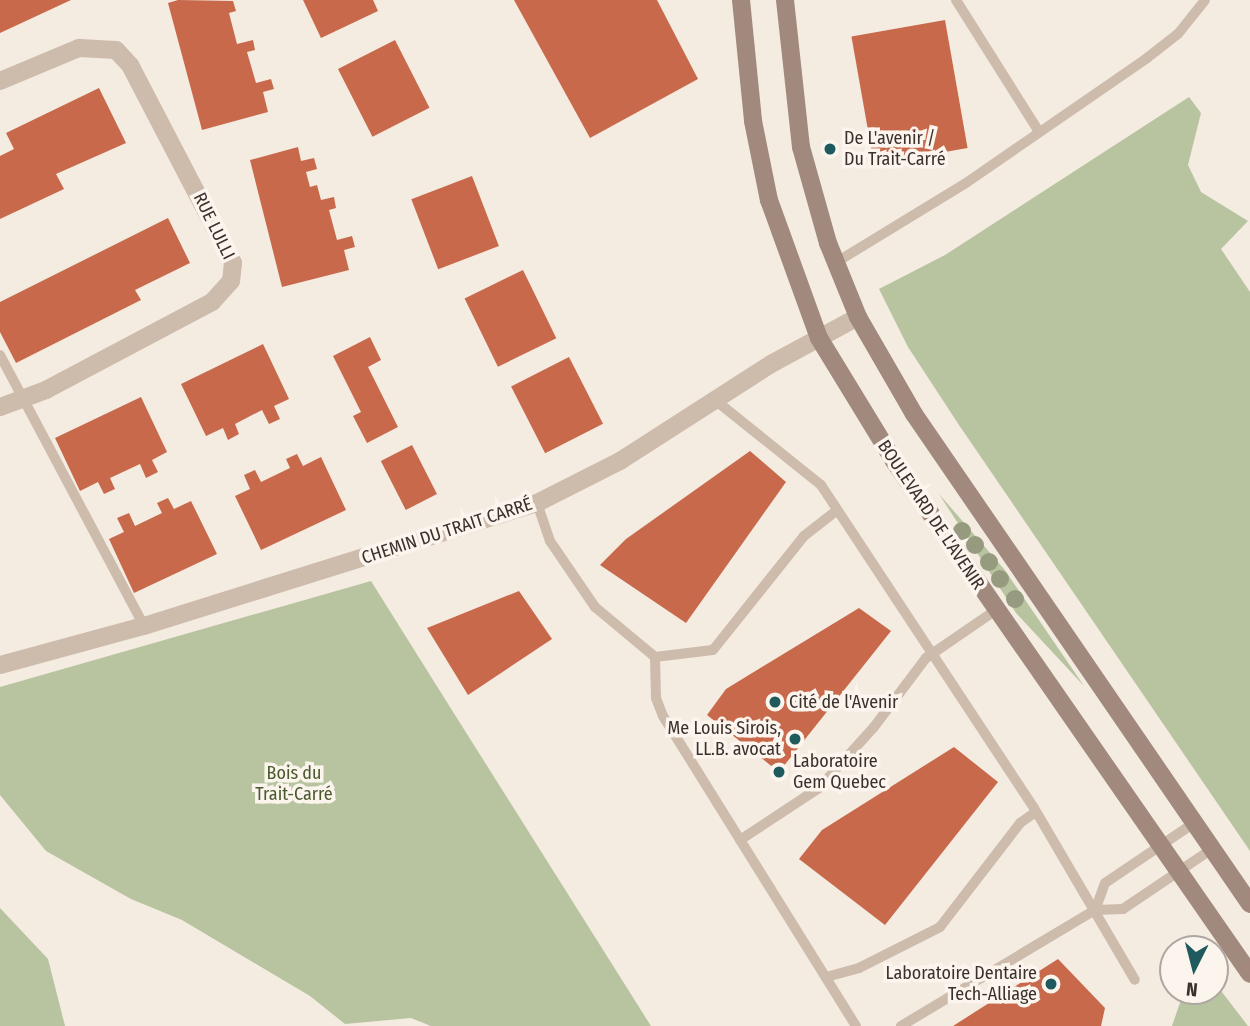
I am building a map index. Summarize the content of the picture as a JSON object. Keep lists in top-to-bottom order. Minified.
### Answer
{"streets":{"street":["RUE LULLI","BOULEVARD DE L'AVENIR","CHEMIN DU TRAIT CARRÉ"]},"crossings":[["BOULEVARD DE L'AVENIR","CHEMIN DU TRAIT CARRÉ"]],"parks":["Bois du Trait-Carré"],"places":["De L'avenir / Du Trait-Carré","Cité de l'Avenir","Me Louis Sirois, LL.B. avocat","Laboratoire Gem Quebec","Laboratoire Dentaire Tech-Alliage"],"north":"bottom"}
